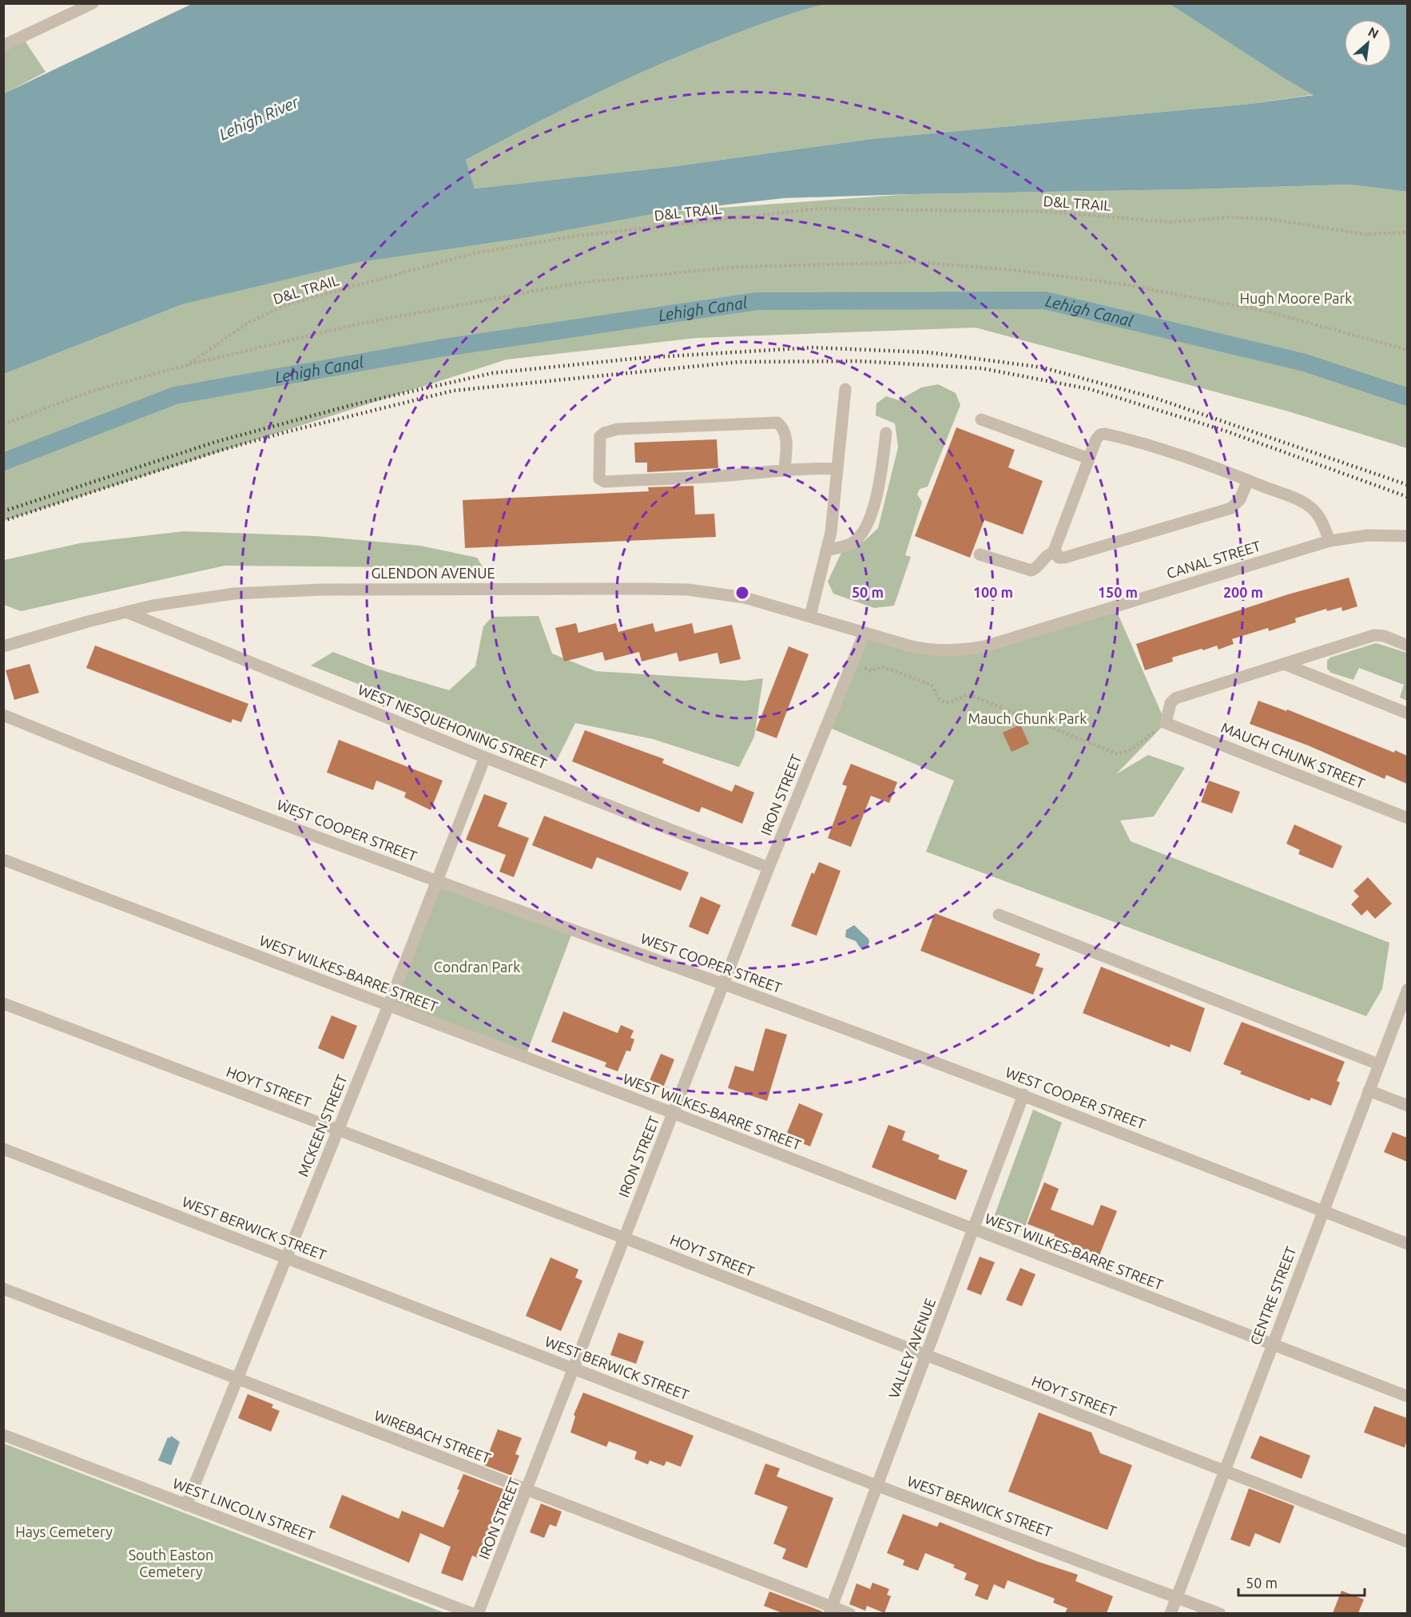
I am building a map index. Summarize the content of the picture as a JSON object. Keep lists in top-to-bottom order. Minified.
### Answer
{"streets":{"street":["CANAL STREET","GLENDON AVENUE","WEST NESQUEHONING STREET","MAUCH CHUNK STREET","IRON STREET","WEST COOPER STREET","WEST WILKES-BARRE STREET","HOYT STREET","MCKEEN STREET","WEST BERWICK STREET","CENTRE STREET","VALLEY AVENUE","WIREBACH STREET","WEST LINCOLN STREET"],"path":["D&L TRAIL"]},"crossings":[["CANAL STREET","GLENDON AVENUE"],["CANAL STREET","IRON STREET"],["GLENDON AVENUE","WEST NESQUEHONING STREET"],["GLENDON AVENUE","IRON STREET"],["WEST NESQUEHONING STREET","IRON STREET"],["WEST NESQUEHONING STREET","MCKEEN STREET"],["IRON STREET","WEST COOPER STREET"],["IRON STREET","WEST WILKES-BARRE STREET"],["IRON STREET","HOYT STREET"],["IRON STREET","WEST BERWICK STREET"],["IRON STREET","WIREBACH STREET"],["WEST COOPER STREET","MCKEEN STREET"],["WEST COOPER STREET","CENTRE STREET"],["WEST COOPER STREET","VALLEY AVENUE"],["WEST WILKES-BARRE STREET","MCKEEN STREET"],["WEST WILKES-BARRE STREET","CENTRE STREET"],["WEST WILKES-BARRE STREET","VALLEY AVENUE"],["HOYT STREET","MCKEEN STREET"],["HOYT STREET","CENTRE STREET"],["HOYT STREET","VALLEY AVENUE"],["MCKEEN STREET","WEST BERWICK STREET"],["MCKEEN STREET","WIREBACH STREET"],["MCKEEN STREET","WEST LINCOLN STREET"],["WEST BERWICK STREET","CENTRE STREET"],["WEST BERWICK STREET","VALLEY AVENUE"],["VALLEY AVENUE","WIREBACH STREET"]],"water":["Lehigh River","Lehigh Canal"],"parks":["Hugh Moore Park","Mauch Chunk Park","Condran Park","Hays Cemetery","South Easton Cemetery"],"scale_bar":"50 m","north":"top right","rings":["50 m","100 m","150 m","200 m"]}
